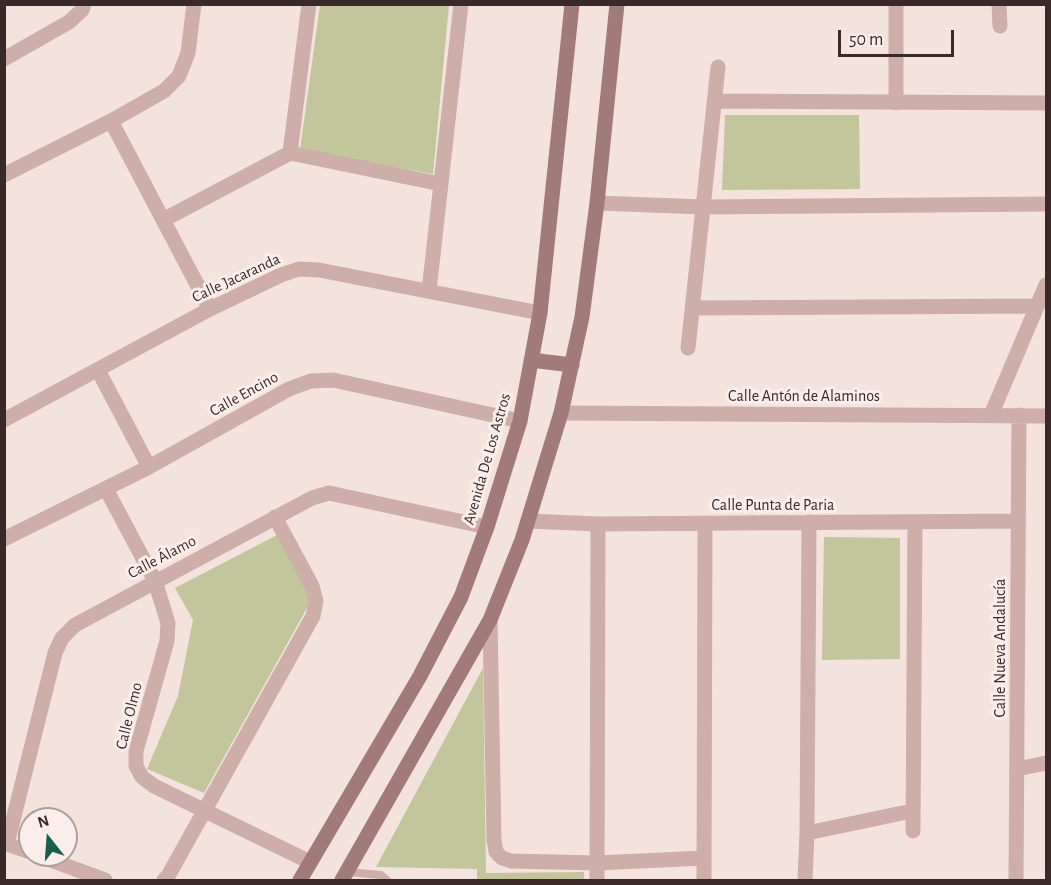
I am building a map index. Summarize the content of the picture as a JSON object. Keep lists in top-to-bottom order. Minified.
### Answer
{"streets":{"main road":["Avenida De Los Astros"],"street":["Calle Jacaranda","Calle Encino","Calle Antón de Alaminos","Calle Punta de Paria","Calle Álamo","Calle Nueva Andalucía","Calle Olmo"]},"crossings":[["Calle Jacaranda","Avenida De Los Astros"],["Calle Encino","Avenida De Los Astros"],["Calle Encino","Calle Olmo"],["Calle Antón de Alaminos","Calle Nueva Andalucía"],["Avenida De Los Astros","Calle Álamo"],["Avenida De Los Astros","Calle Olmo"],["Calle Punta de Paria","Calle Nueva Andalucía"],["Calle Álamo","Calle Olmo"]],"scale_bar":"50 m","north":"top"}
